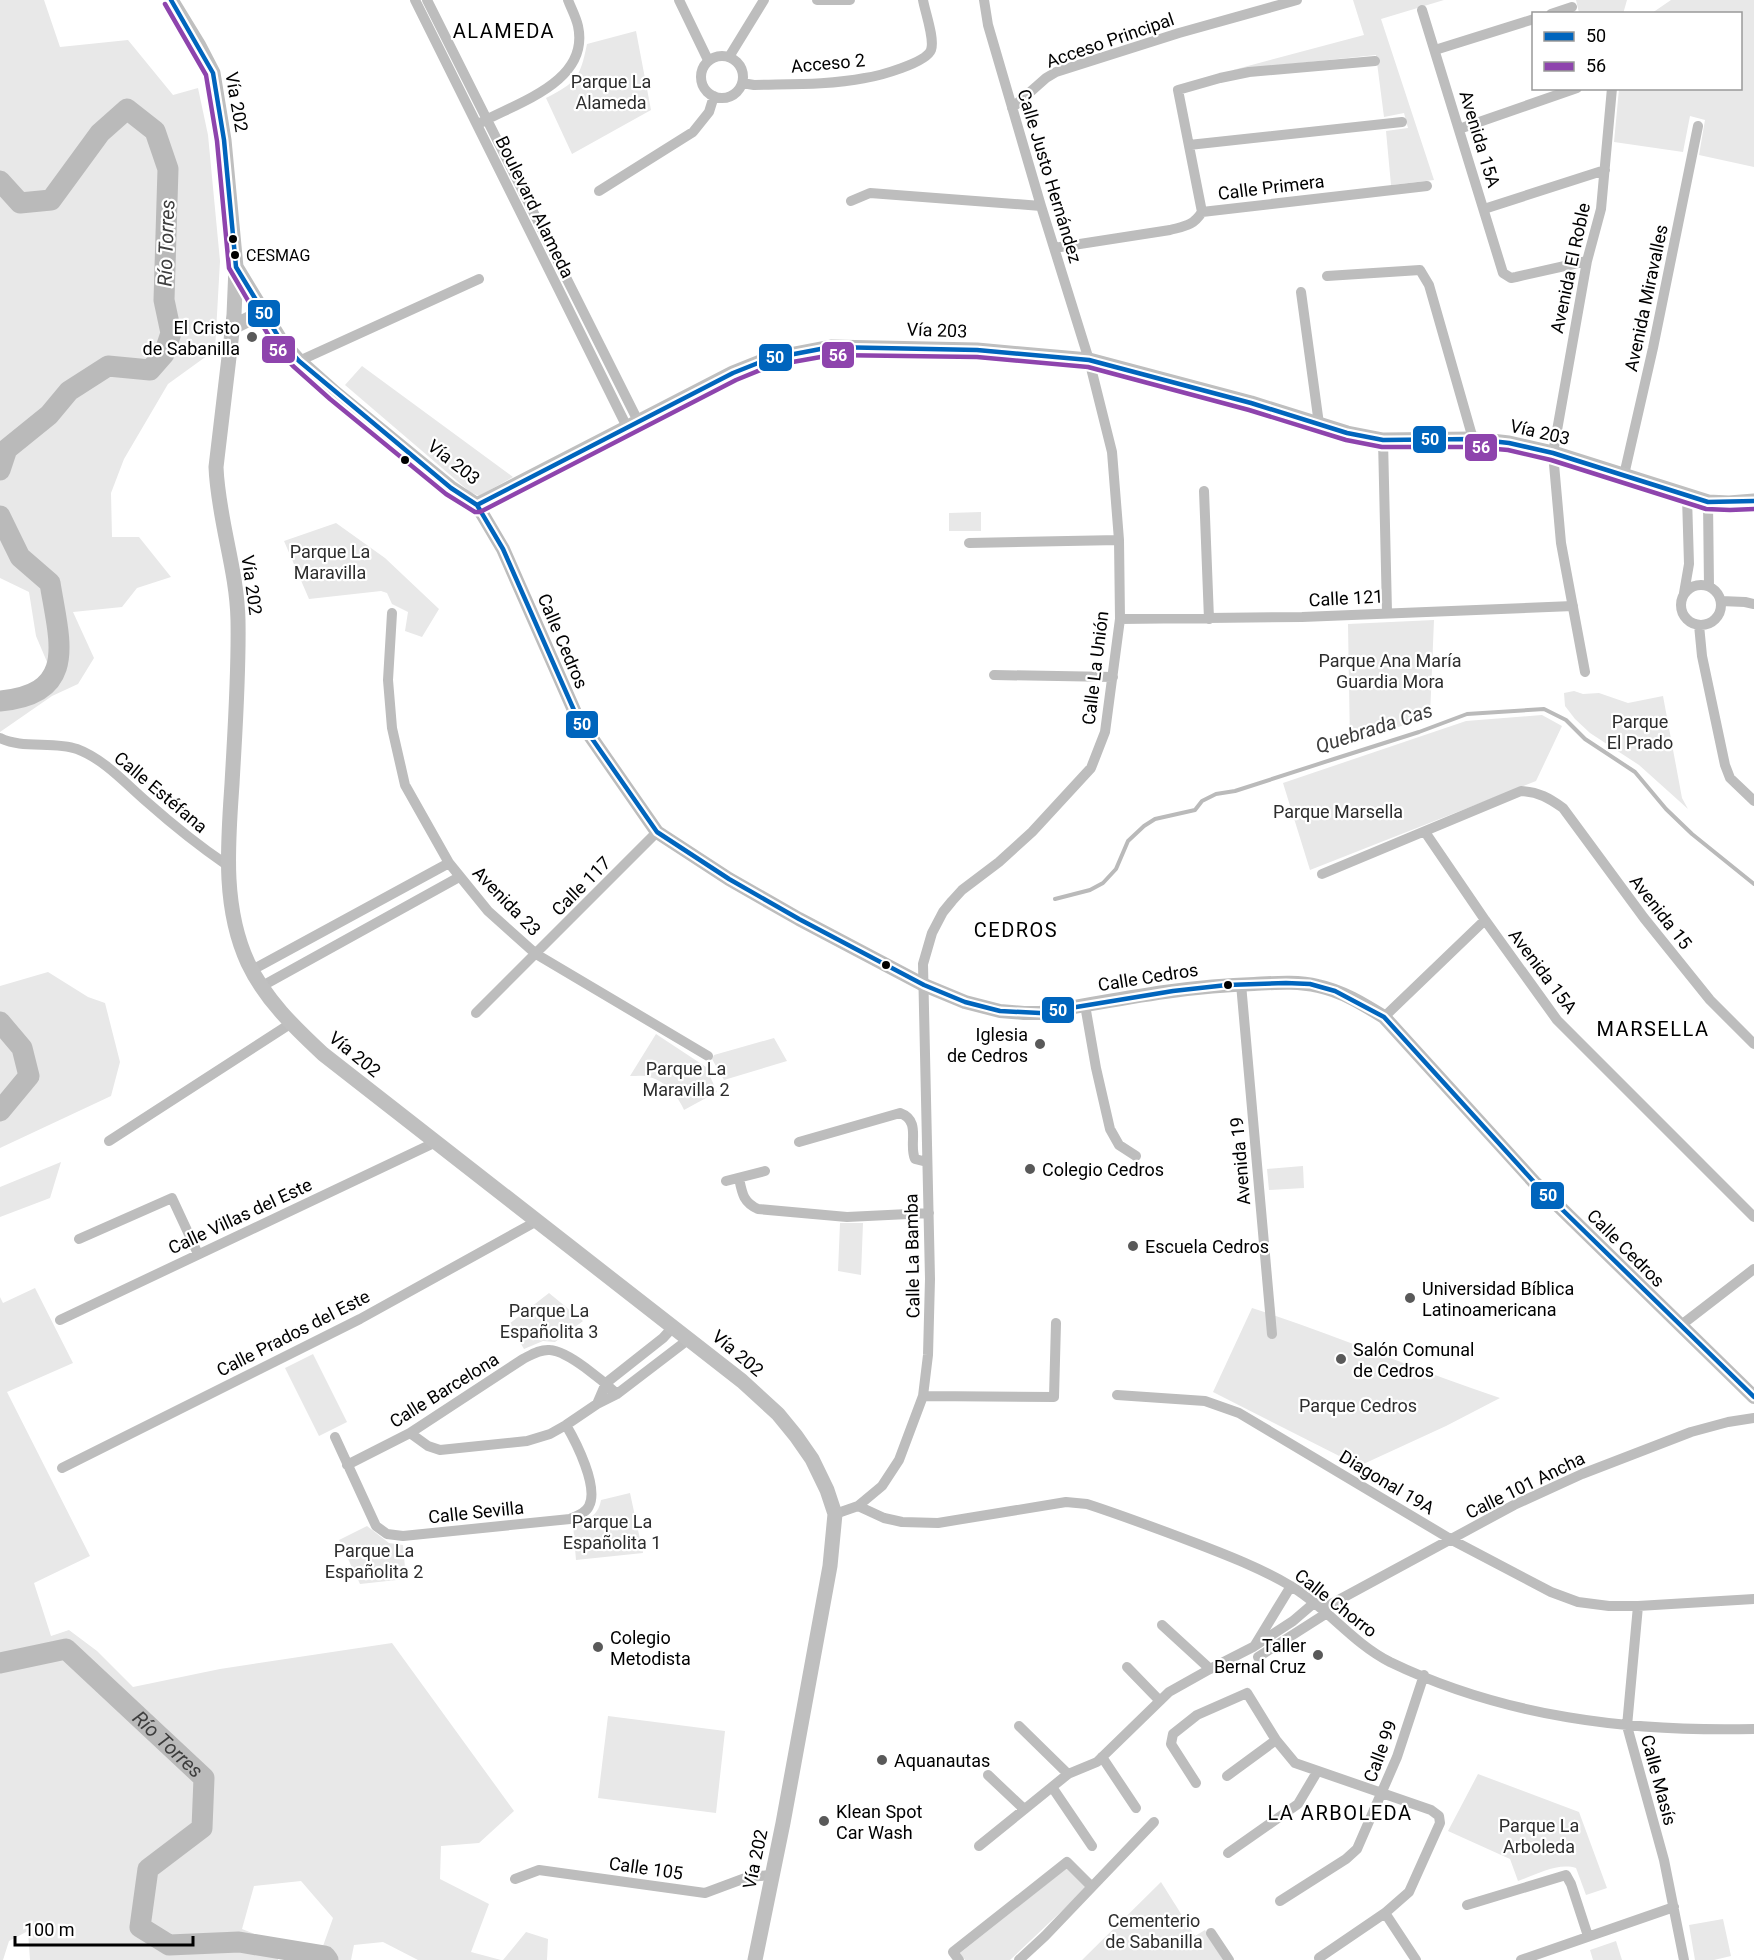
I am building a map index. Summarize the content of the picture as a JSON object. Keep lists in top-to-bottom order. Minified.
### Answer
{"streets":{"main road":["Vía 202","Vía 203"],"street":["Acceso Principal","Acceso 2","Avenida 15A","Calle Justo Hernández","Calle Primera","Boulevard Alameda","Avenida El Roble","Avenida Miravalles","Calle 121","Calle Cedros","Calle La Unión","Calle Estéfana","Calle 117","Avenida 23","Avenida 15","Avenida 19","Calle Villas del Este","Calle La Bamba","Calle Prados del Este","Calle Barcelona","Diagonal 19A","Calle 101 Ancha","Calle Sevilla","Calle Chorro","Calle 99","Calle Masís","Calle 105"]},"crossings":[["Acceso Principal","Calle Justo Hernández"],["Vía 202","Vía 203"],["Vía 202","Calle Estéfana"],["Vía 202","Calle Villas del Este"],["Vía 202","Calle Prados del Este"],["Vía 202","Calle 105"],["Avenida 15A","Avenida El Roble"],["Avenida 15A","Avenida 15"],["Calle Justo Hernández","Calle Primera"],["Calle Justo Hernández","Vía 203"],["Calle Justo Hernández","Calle La Unión"],["Boulevard Alameda","Vía 203"],["Avenida El Roble","Vía 203"],["Avenida Miravalles","Vía 203"],["Vía 203","Calle Cedros"],["Vía 203","Calle La Unión"],["Calle 121","Calle La Unión"],["Calle Cedros","Calle La Unión"],["Calle Cedros","Calle 117"],["Calle Cedros","Avenida 19"],["Calle Cedros","Calle La Bamba"],["Calle La Unión","Calle La Bamba"],["Calle 117","Avenida 23"],["Calle La Bamba","Calle Chorro"],["Calle Barcelona","Calle Sevilla"],["Diagonal 19A","Calle 101 Ancha"],["Diagonal 19A","Calle Masís"],["Calle 101 Ancha","Calle Chorro"],["Calle Chorro","Calle 99"],["Calle Chorro","Calle Masís"]],"districts":["ALAMEDA","CEDROS","MARSELLA","LA ARBOLEDA"],"water":["Río Torres","Quebrada Cas"],"parks":["Parque La Alameda","Parque La Maravilla","Parque Ana María Guardia Mora","Parque El Prado","Parque Marsella","Parque La Maravilla 2","Parque La Españolita 3","Parque Cedros","Parque La Españolita 1","Parque La Españolita 2","Parque La Arboleda","Cementerio de Sabanilla"],"places":["CESMAG","El Cristo de Sabanilla","Iglesia de Cedros","Colegio Cedros","Escuela Cedros","Universidad Bíblica Latinoamericana","Salón Comunal de Cedros","Colegio Metodista","Taller Bernal Cruz","Aquanautas","Klean Spot Car Wash"],"lines":["transit line 50","transit line 56"],"legend":["50","56"],"scale_bar":"100 m"}
